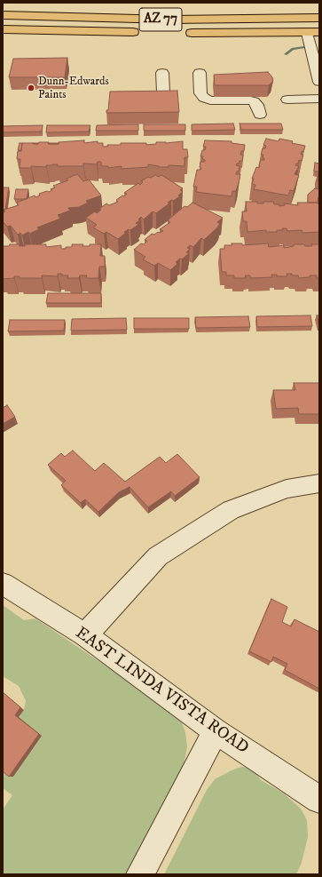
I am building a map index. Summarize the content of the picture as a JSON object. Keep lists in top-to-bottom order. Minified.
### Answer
{"streets":{"highway":["AZ 77"],"street":["EAST LINDA VISTA ROAD"]},"places":["Dunn-Edwards Paints"]}
